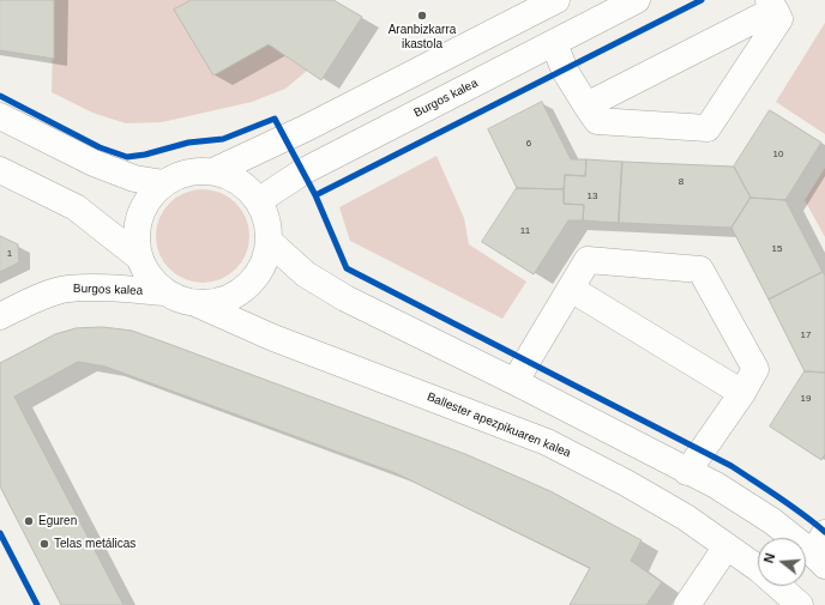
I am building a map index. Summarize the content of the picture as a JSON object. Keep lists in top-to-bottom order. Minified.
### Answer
{"streets":{"street":["Burgos kalea","Ballester apezpikuaren kalea"]},"crossings":[["Burgos kalea","Ballester apezpikuaren kalea"]],"places":["Aranbizkarra ikastola","Eguren","Telas metálicas"],"house_numbers":["6","10","8","13","11","15","1","17","19"],"north":"left"}
